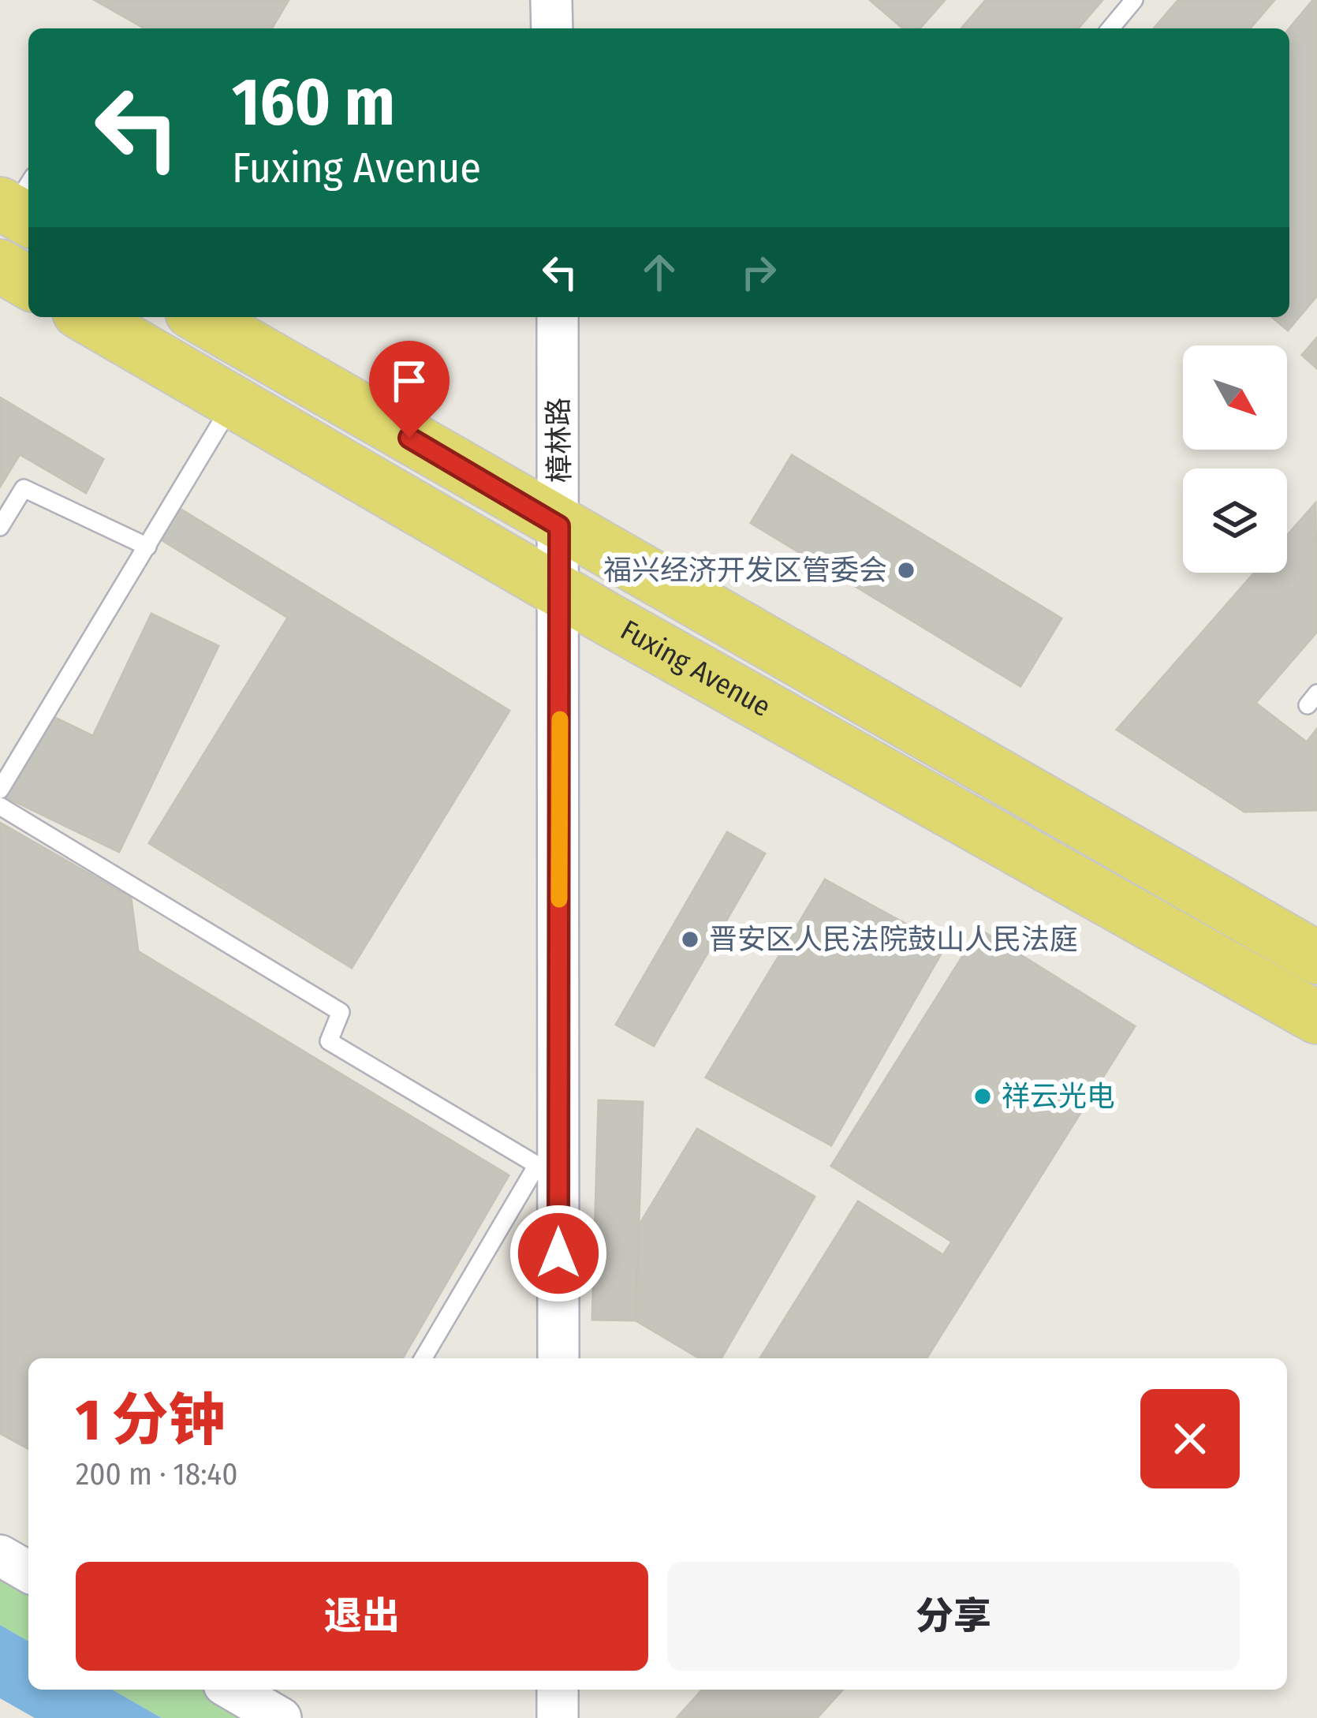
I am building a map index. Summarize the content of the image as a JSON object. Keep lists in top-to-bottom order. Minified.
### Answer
{"streets":{"main road":["Fuxing Avenue"],"street":["樟林路"]},"crossings":[["樟林路","Fuxing Avenue"]],"places":["福兴经济开发区管委会","晋安区人民法院鼓山人民法庭","祥云光电"],"north":"bottom right","page":{"turn":["160 m","Fuxing Avenue"],"heading":["1 分钟","200 m · 18:40"],"buttons":["退出","分享"]}}
